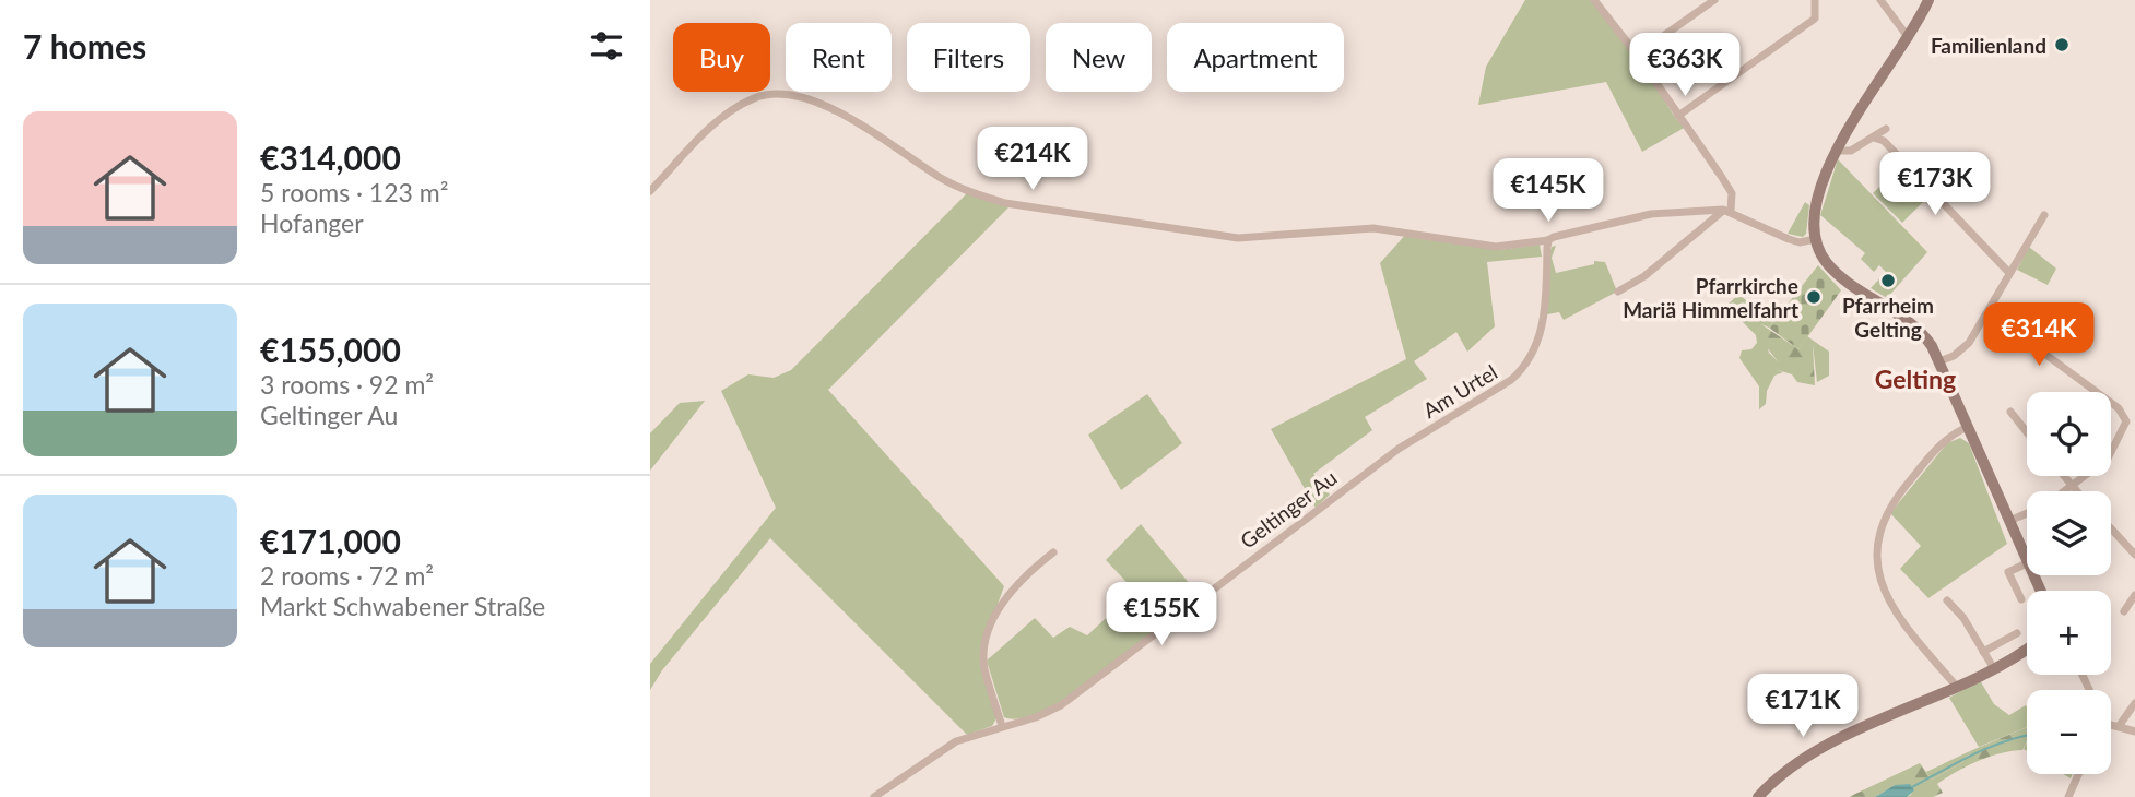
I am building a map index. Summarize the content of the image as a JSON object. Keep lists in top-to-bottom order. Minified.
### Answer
{"streets":{"street":["Am Urtel","Geltinger Au"]},"crossings":[["Am Urtel","Geltinger Au"]],"districts":["Gelting"],"places":["Familienland","Pfarrheim Gelting","Pfarrkirche Mariä Himmelfahrt"],"page":{"heading":"7 homes","chip":["Buy","Rent","Filters","New","Apartment"],"price":["€363K","€214K","€173K","€145K","€314K","€155K","€171K"],"list":[{"name":"€314,000","note":"5 rooms · 123 m² · Hofanger"},{"name":"€155,000","note":"3 rooms · 92 m² · Geltinger Au"},{"name":"€171,000","note":"2 rooms · 72 m² · Markt Schwabener Straße"}],"map_buttons":["+","−"]}}
